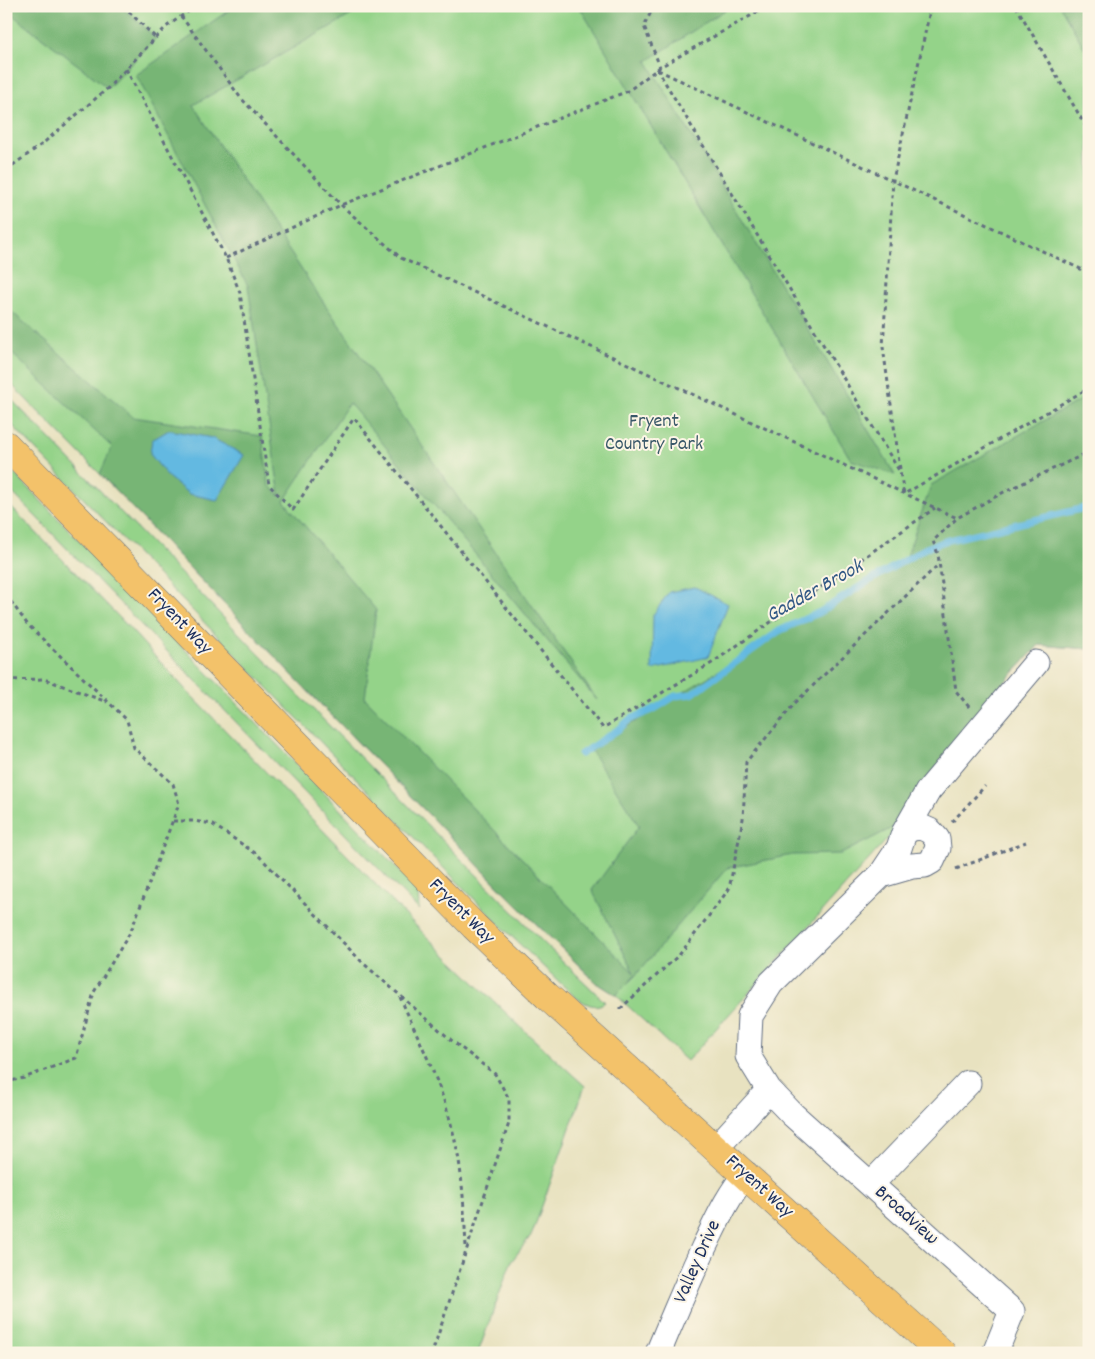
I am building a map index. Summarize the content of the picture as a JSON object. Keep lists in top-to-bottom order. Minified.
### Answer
{"streets":{"main road":["Fryent Way"],"street":["Broadview","Valley Drive"]},"crossings":[["Fryent Way","Valley Drive"]],"water":["Gadder Brook"],"parks":["Fryent Country Park"]}
